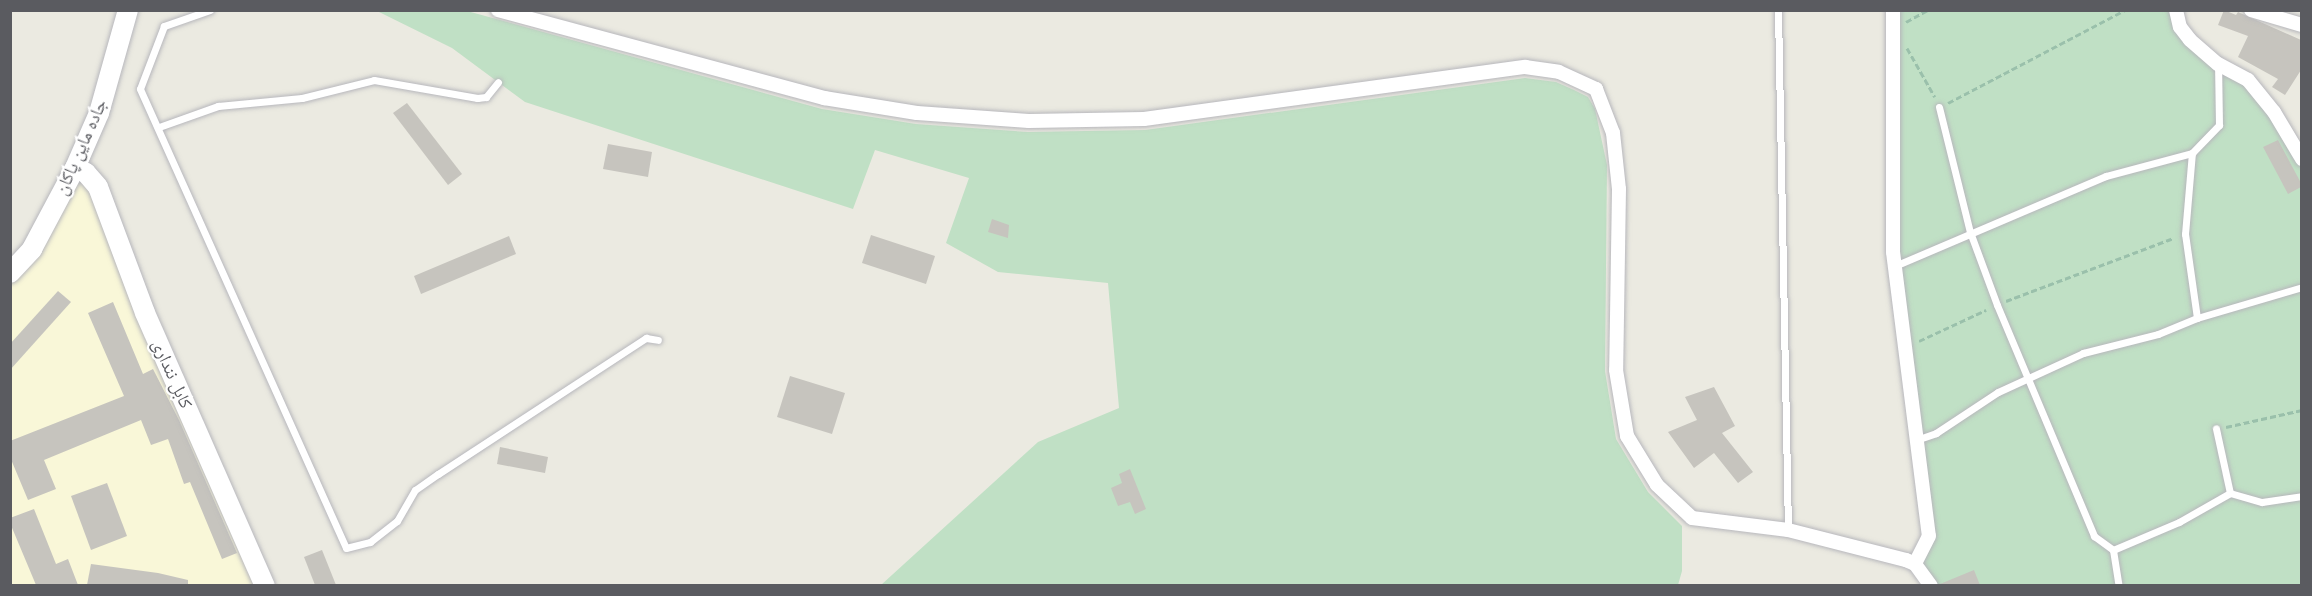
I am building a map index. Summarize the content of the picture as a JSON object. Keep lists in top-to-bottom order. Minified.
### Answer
{"streets":{"street":["جاده ماین پاکان","کابل ننداری"]},"crossings":[["جاده ماین پاکان","کابل ننداری"]]}
